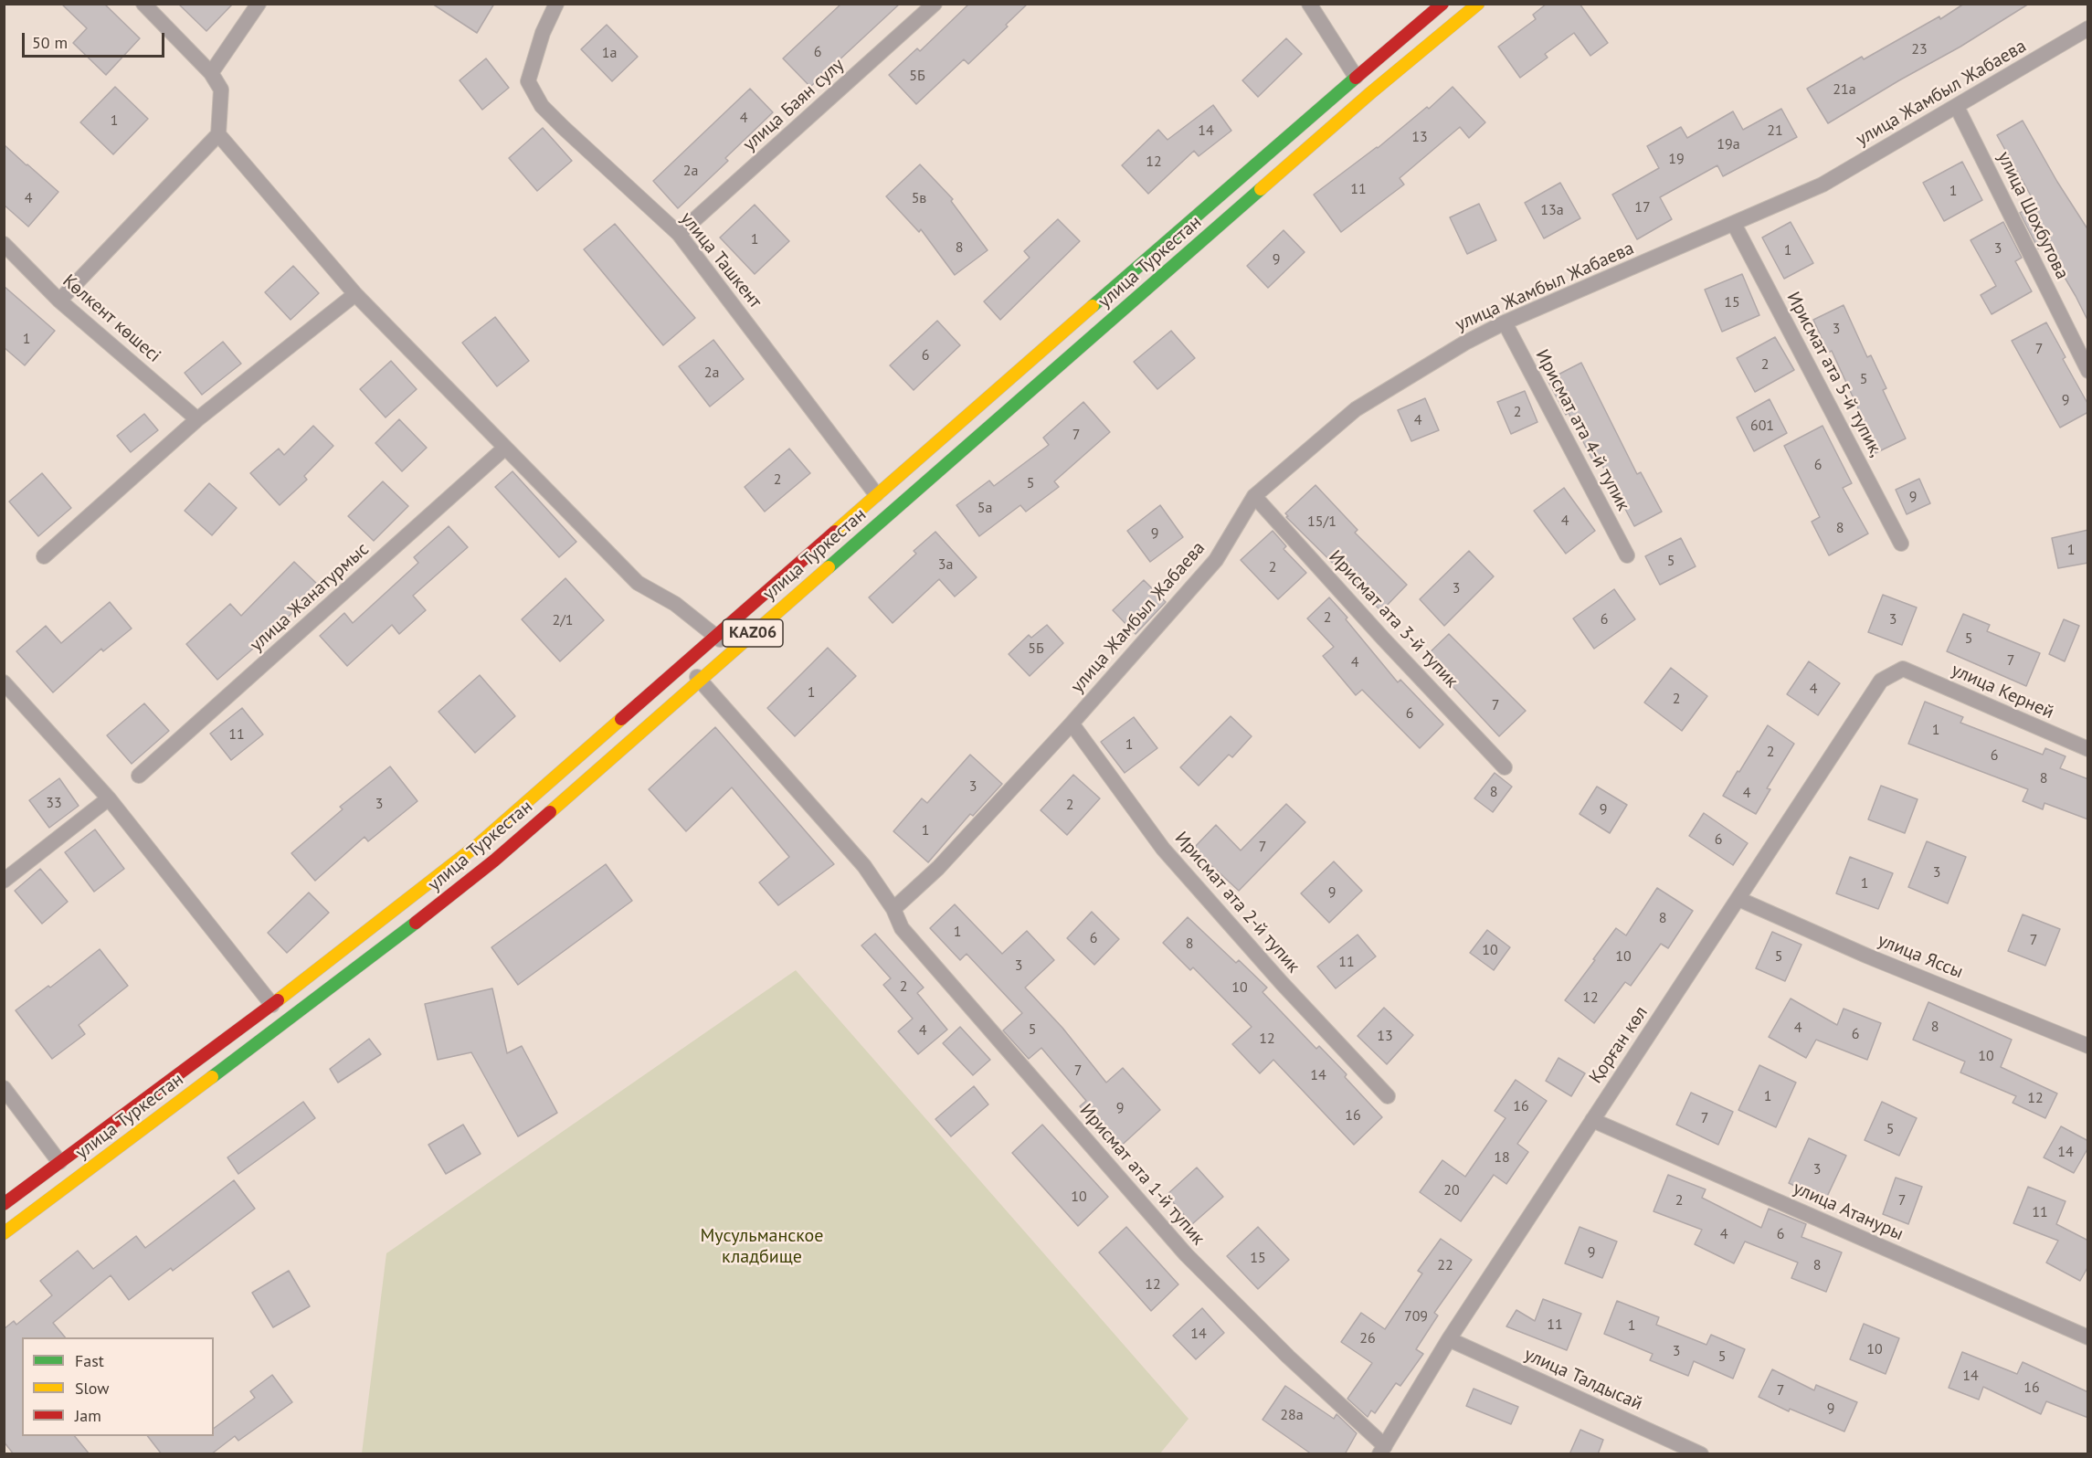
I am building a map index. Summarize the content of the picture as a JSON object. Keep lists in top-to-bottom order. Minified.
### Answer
{"streets":{"highway":["улица Туркестан","KАZ06"],"street":["улица Жамбыл Жабаева","улица Баян сулу","улица Шохбутова","улица Ташкент","Көлкент көшесі","Ирисмат ата 5-й тупик,","Ирисмат ата 4-й тупик","улица Жанатурмыс","Ирисмат ата 3-й тупик","улица Керней","Ирисмат ата 2-й тупик","улица Яссы","Қорған көл","Ирисмат ата 1-й тупик","улица Атануры","улица Талдысай"]},"crossings":[["улица Жамбыл Жабаева","улица Шохбутова"],["улица Жамбыл Жабаева","Ирисмат ата 5-й тупик,"],["улица Жамбыл Жабаева","Ирисмат ата 4-й тупик"],["улица Жамбыл Жабаева","Ирисмат ата 3-й тупик"],["улица Жамбыл Жабаева","Ирисмат ата 2-й тупик"],["улица Жамбыл Жабаева","Ирисмат ата 1-й тупик"],["улица Баян сулу","улица Ташкент"],["улица Ташкент","улица Туркестан"],["улица Керней","Қорған көл"],["улица Яссы","Қорған көл"],["Қорған көл","Ирисмат ата 1-й тупик"],["Қорған көл","улица Атануры"],["Қорған көл","улица Талдысай"]],"parks":["Мусульманское кладбище"],"house_numbers":["23","6","1а","5Б","21а","4","1","14","21","13","19а","19","12","2а","11","1","4","5в","17","13а","1","8","3","1","9","15","3","1","7","6","2","2а","5","9","2","4","601","7","6","2","5","9","5а","4","15/1","8","9","1","5","3а","2","3","2","6","3","2/1","5","5Б","7","4","4","1","2","7","6","1","11","1","2","6","8","3","8","4","33","3","2","9","1","6","7","3","1","9","8","1","6","7","8","10","10","5","11","3","2","10","12","8","4","5","4","6","13","12","10","7","14","1","12","16","9","16","7","5","14","18","3","20","10","2","7","11","4","6","9","15","22","8","12","709","11","1","14","26","10","3","5","14","16","7","9","28а"],"legend":["Fast","Slow","Jam"],"scale_bar":"50 m"}
